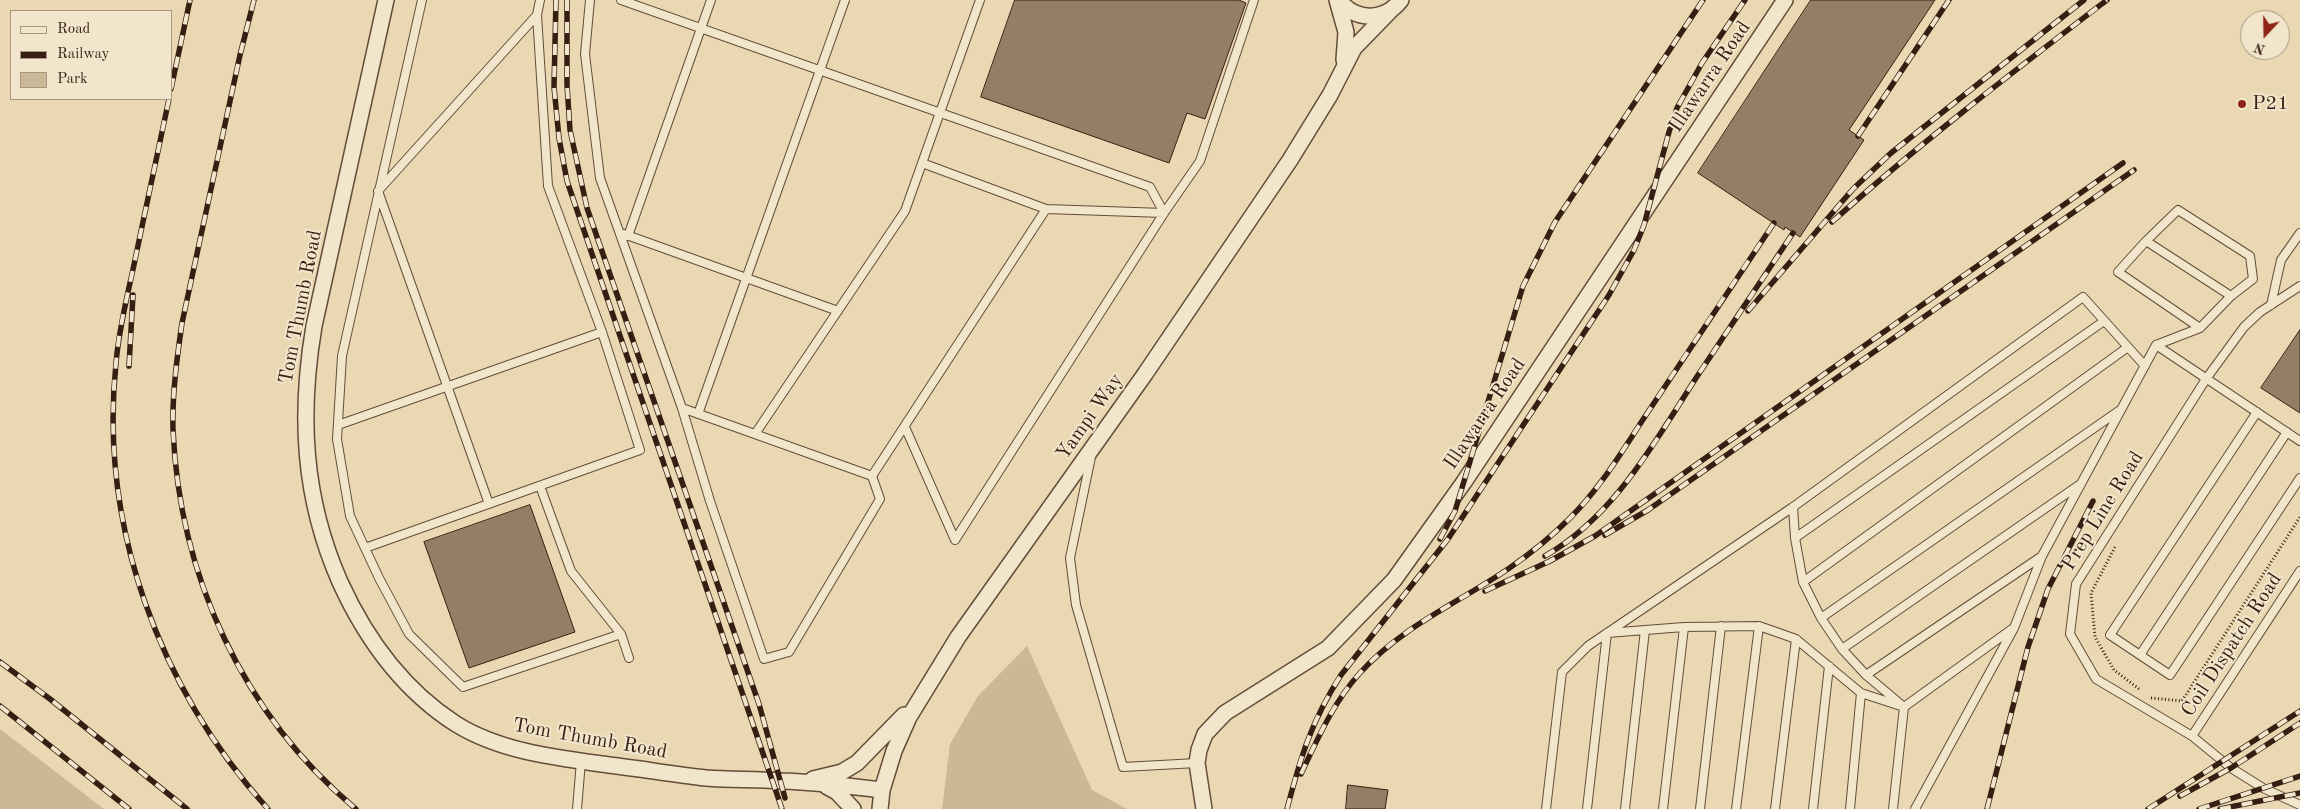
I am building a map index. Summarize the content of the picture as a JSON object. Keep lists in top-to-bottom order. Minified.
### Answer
{"streets":{"street":["Illawarra Road","Tom Thumb Road","Yampi Way"],"lane":["Prep Line Road","Coil Dispatch Road"]},"crossings":[["Tom Thumb Road","Yampi Way"],["Prep Line Road","Coil Dispatch Road"]],"places":["P21"],"legend":["Road","Railway","Park"],"north":"bottom"}
